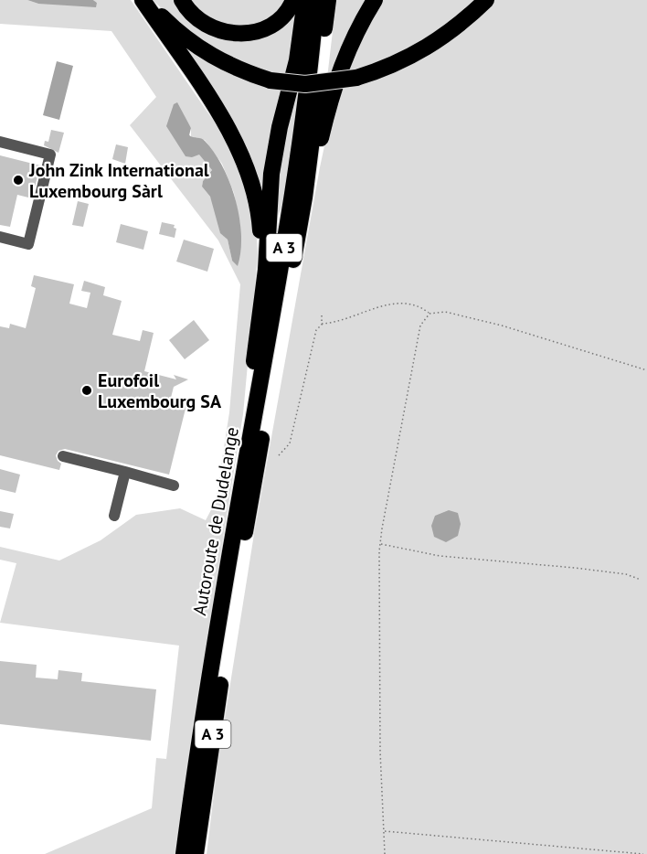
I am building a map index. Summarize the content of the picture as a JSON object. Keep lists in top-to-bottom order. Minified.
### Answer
{"streets":{"highway":["A 3","Autoroute de Dudelange"]},"crossings":[["A 3","Autoroute de Dudelange"]],"places":["John Zink International Luxembourg Sàrl","Eurofoil Luxembourg SA"]}
